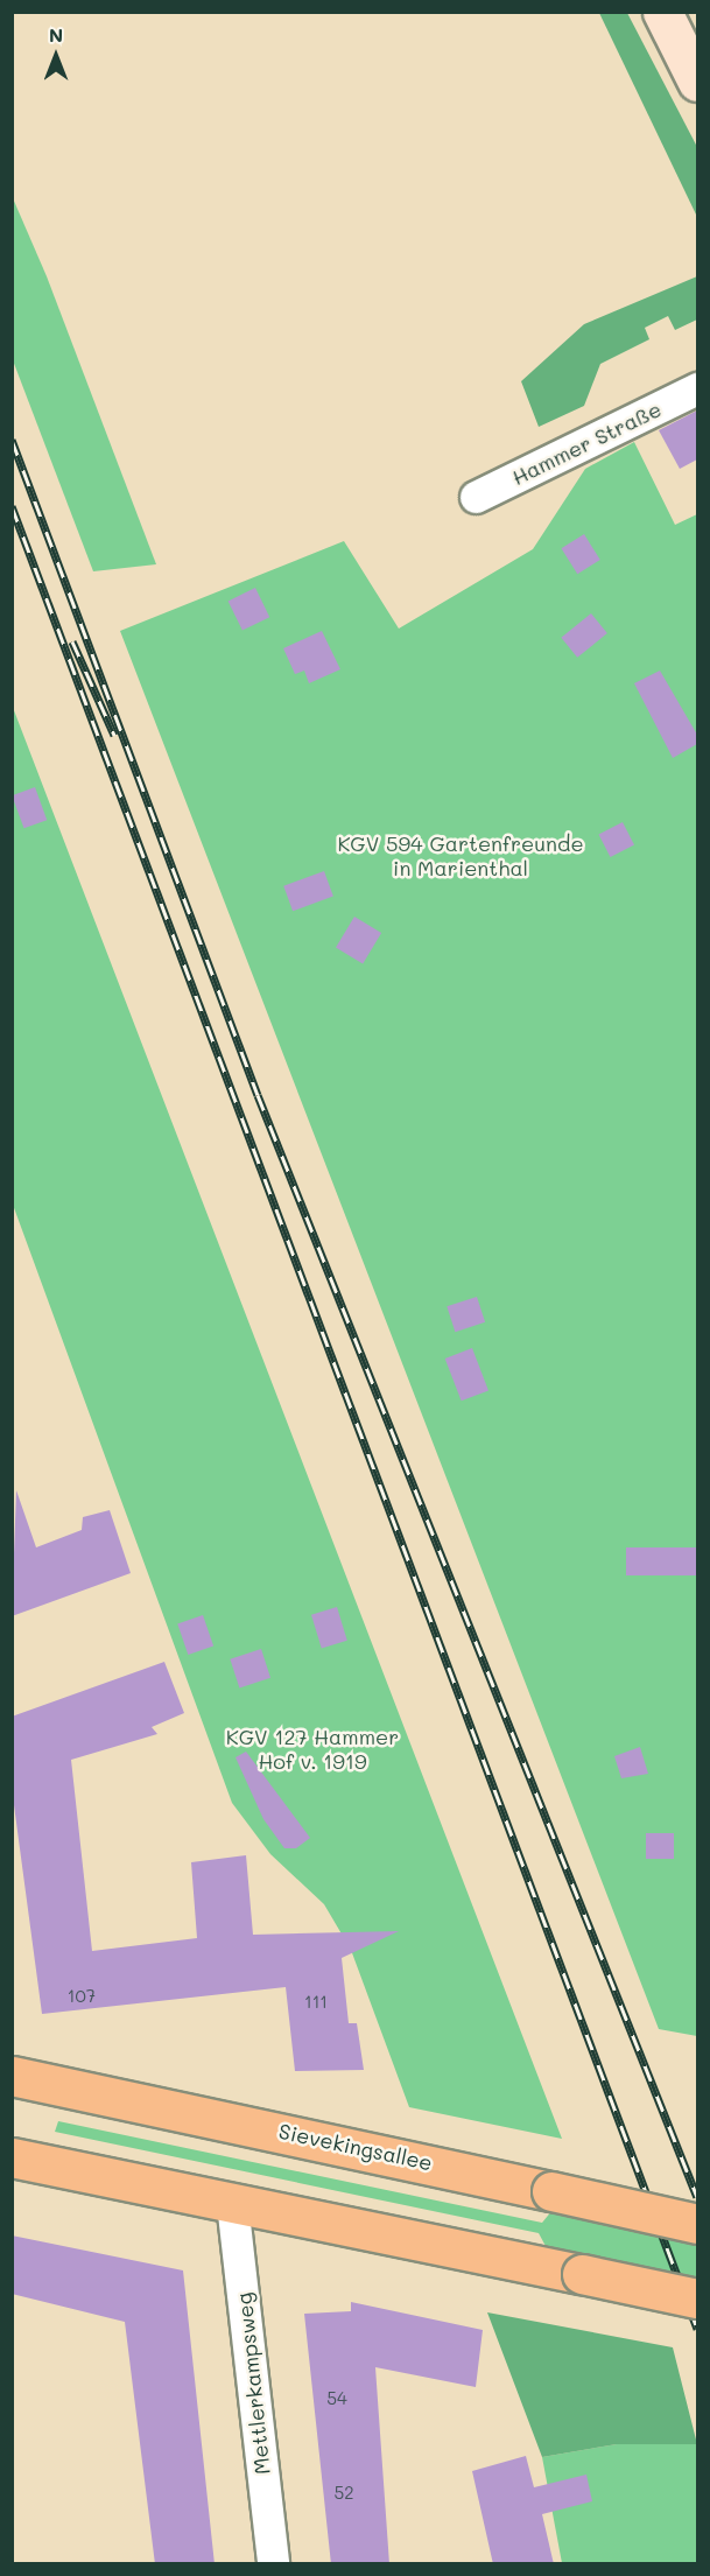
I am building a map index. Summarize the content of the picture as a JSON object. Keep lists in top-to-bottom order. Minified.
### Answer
{"streets":{"main road":["Sievekingsallee"],"street":["Hammer Straße","Mettlerkampsweg"]},"parks":["KGV 594 Gartenfreunde in Marienthal","KGV 127 Hammer Hof v. 1919"],"house_numbers":["107","111","54","52"],"north":"top"}
